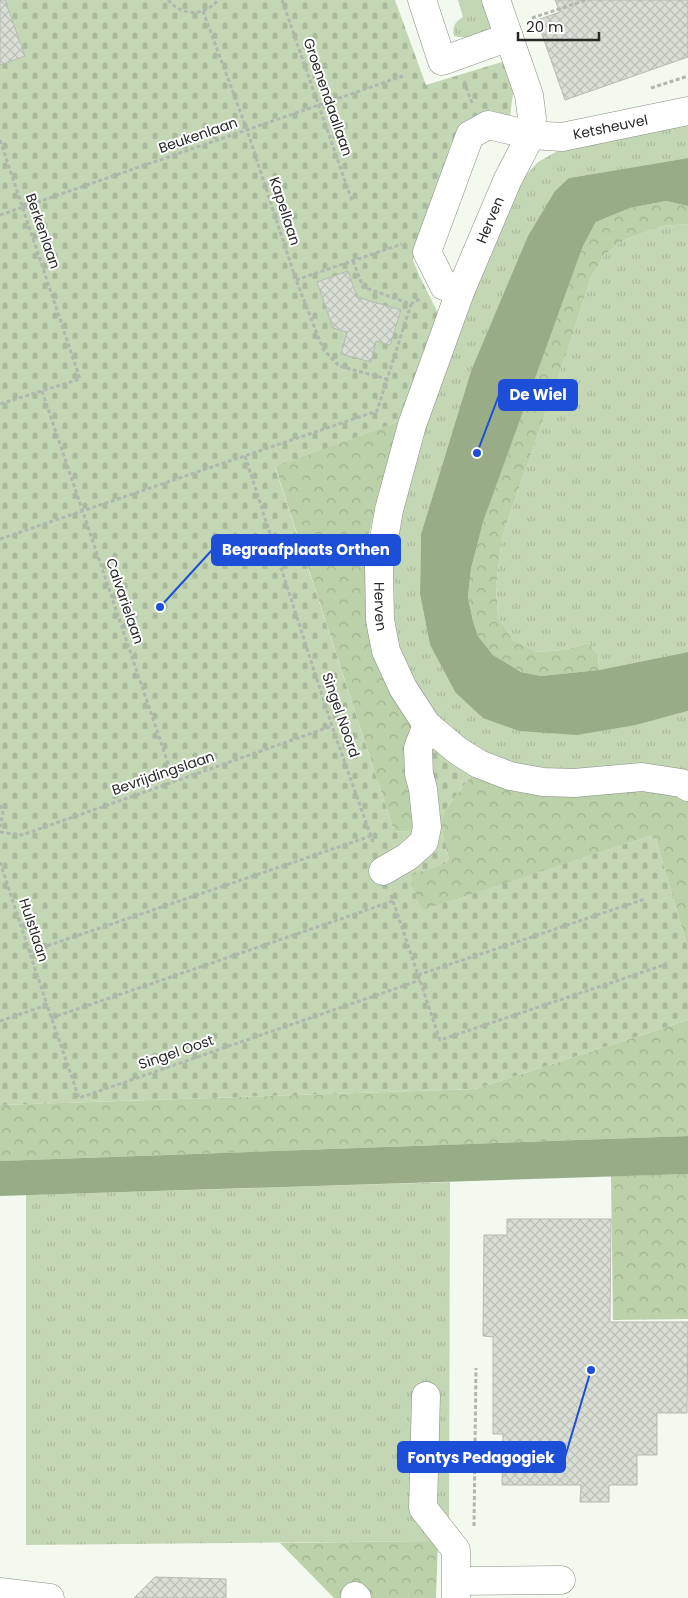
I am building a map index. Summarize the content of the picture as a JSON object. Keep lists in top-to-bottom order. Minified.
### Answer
{"streets":{"street":["Ketsheuvel","Herven"],"path":["Groenendaallaan","Beukenlaan","Kapellaan","Berkenlaan","Calvarielaan","Singel Noord","Bevrijdingslaan","Hulstlaan","Singel Oost"]},"crossings":[["Groenendaallaan","Beukenlaan"],["Ketsheuvel","Herven"],["Beukenlaan","Kapellaan"],["Beukenlaan","Berkenlaan"],["Berkenlaan","Calvarielaan"],["Calvarielaan","Bevrijdingslaan"],["Singel Noord","Bevrijdingslaan"],["Singel Noord","Singel Oost"],["Hulstlaan","Singel Oost"]],"places":["De Wiel","Begraafplaats Orthen","Fontys Pedagogiek"],"scale_bar":"20 m"}
